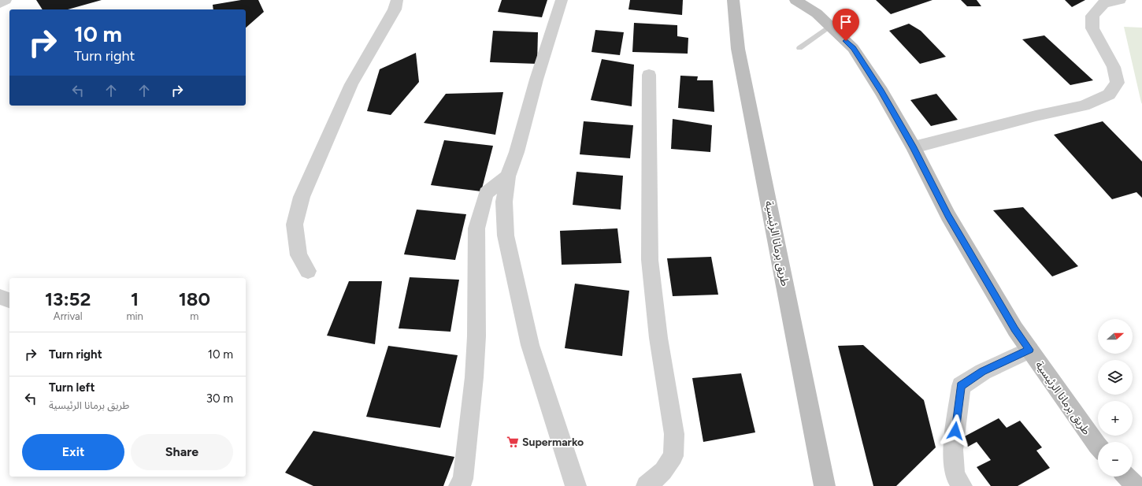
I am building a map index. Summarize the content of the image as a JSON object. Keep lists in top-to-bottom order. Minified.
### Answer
{"streets":{"street":["طريق برمانا الرئيسية"]},"places":{"supermarket":["Supermarko"]},"north":"right","page":{"turn":["10 m","Turn right"],"eta":["13:52","Arrival","1","min","180","m"],"map_buttons":["+","−"],"list":[{"name":"Turn right","value":"10 m"},{"name":"Turn left","note":"طريق برمانا الرئيسية","value":"30 m"}],"buttons":["Exit","Share"]}}
